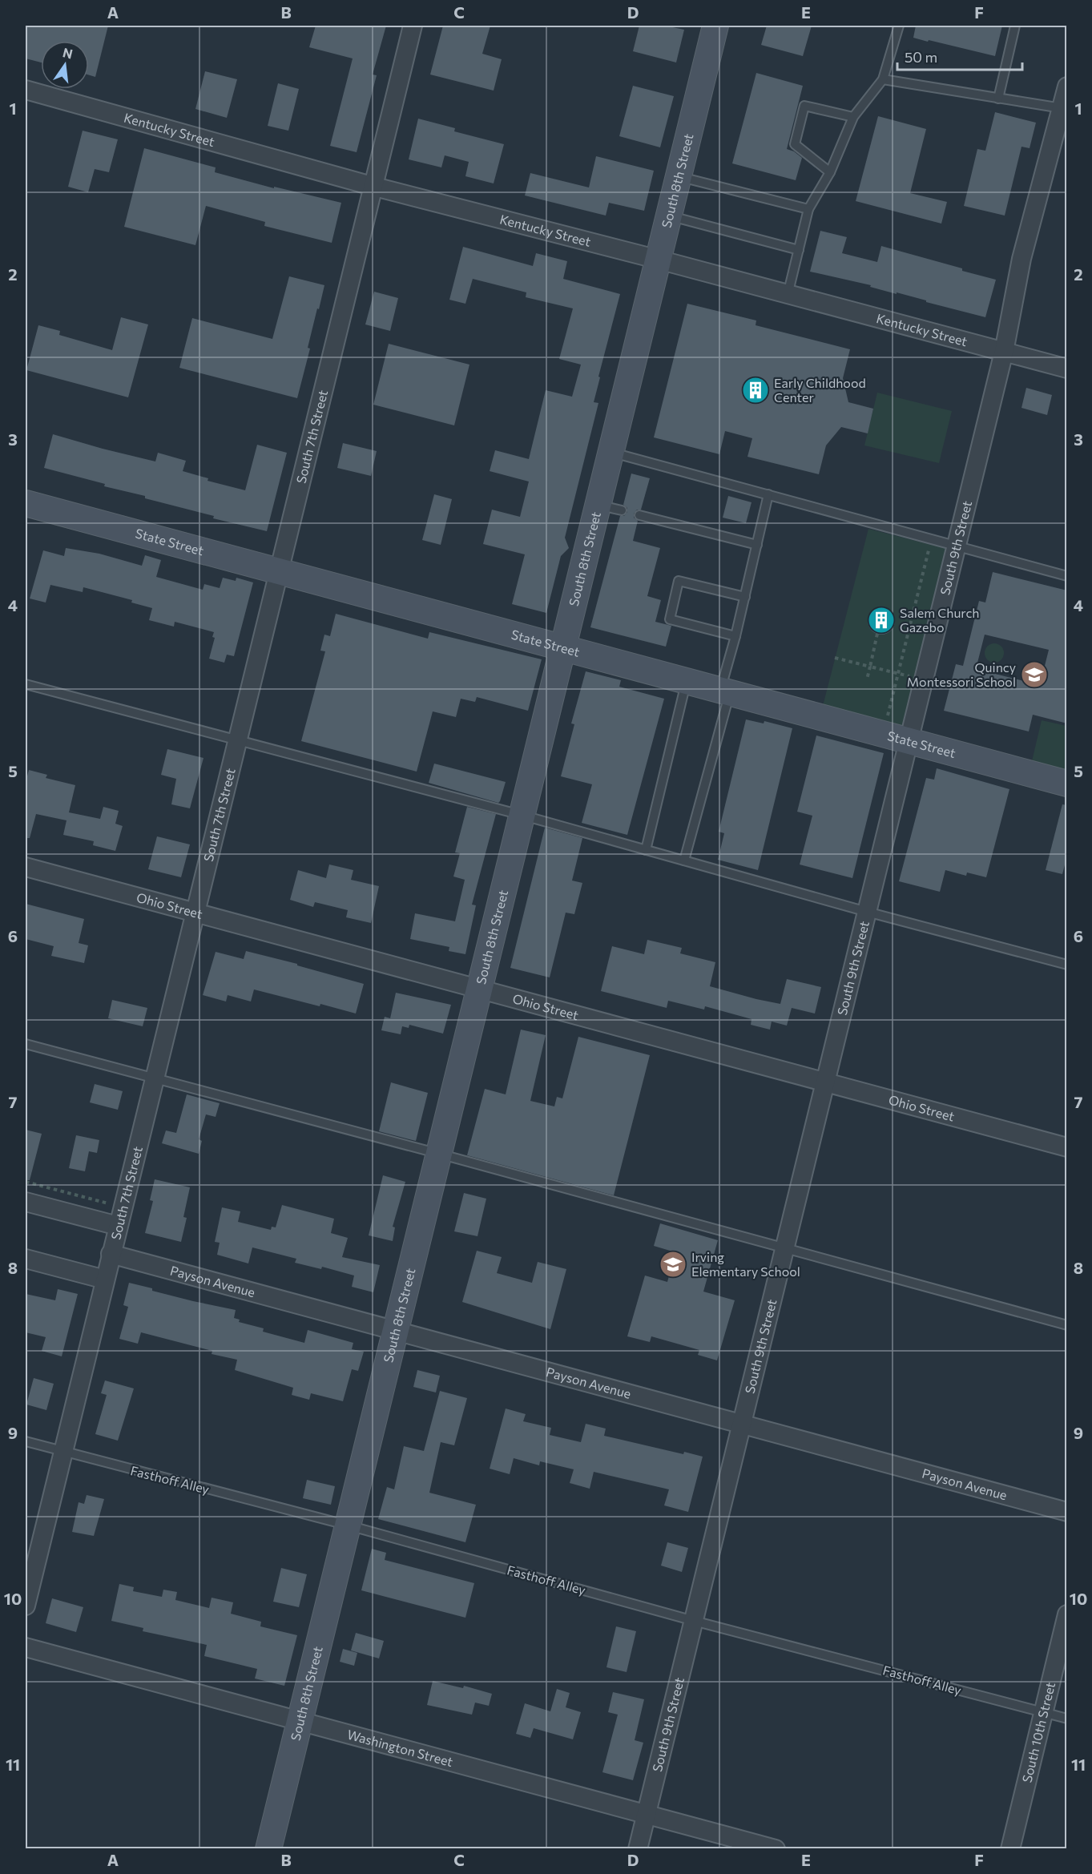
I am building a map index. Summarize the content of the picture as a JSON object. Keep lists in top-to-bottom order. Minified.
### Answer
{"streets":{"street":["Kentucky Street","South 8th Street","South 7th Street","State Street","South 9th Street","Ohio Street","Payson Avenue","South 10th Street","Washington Street"],"lane":["Fasthoff Alley"]},"crossings":[["Kentucky Street","South 8th Street"],["Kentucky Street","South 7th Street"],["Kentucky Street","South 9th Street"],["South 8th Street","State Street"],["South 8th Street","Ohio Street"],["South 8th Street","Payson Avenue"],["South 8th Street","Fasthoff Alley"],["South 8th Street","Washington Street"],["South 7th Street","State Street"],["South 7th Street","Ohio Street"],["South 7th Street","Payson Avenue"],["South 7th Street","Fasthoff Alley"],["State Street","South 9th Street"],["South 9th Street","Ohio Street"],["South 9th Street","Payson Avenue"],["South 9th Street","Fasthoff Alley"],["South 9th Street","Washington Street"],["Fasthoff Alley","South 10th Street"]],"places":{"building":["Early Childhood Center","Salem Church Gazebo"],"school or university":["Quincy Montessori School","Irving Elementary School"]},"scale_bar":"50 m","north":"top","grid":{"columns":["A","B","C","D","E","F"],"rows":["1","2","3","4","5","6","7","8","9","10","11"]}}
